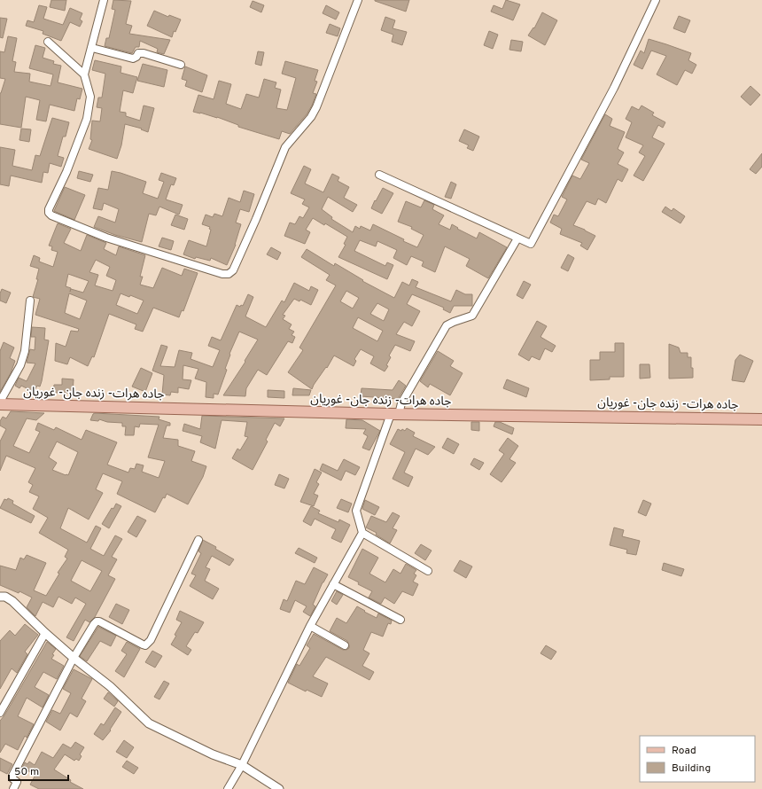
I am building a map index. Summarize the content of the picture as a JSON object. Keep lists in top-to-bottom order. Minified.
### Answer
{"streets":{"main road":["جاده هرات- زنده جان- غوریان"]},"legend":["Road","Building"],"scale_bar":"50 m"}
